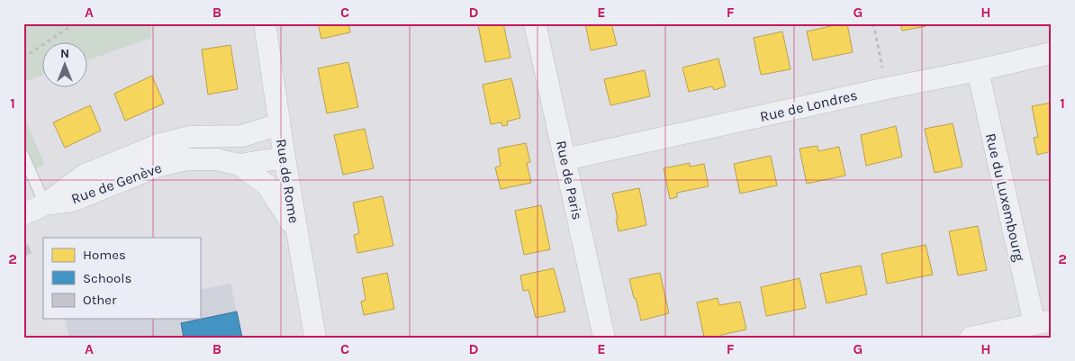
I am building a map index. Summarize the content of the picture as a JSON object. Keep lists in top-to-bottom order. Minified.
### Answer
{"streets":{"street":["Rue de Londres","Rue de Paris","Rue de Rome","Rue de Genève","Rue du Luxembourg"]},"crossings":[["Rue de Londres","Rue de Paris"],["Rue de Londres","Rue du Luxembourg"],["Rue de Rome","Rue de Genève"]],"legend":["Homes","Schools","Other"],"north":"top","grid":{"columns":["A","B","C","D","E","F","G","H"],"rows":["1","2"]}}
